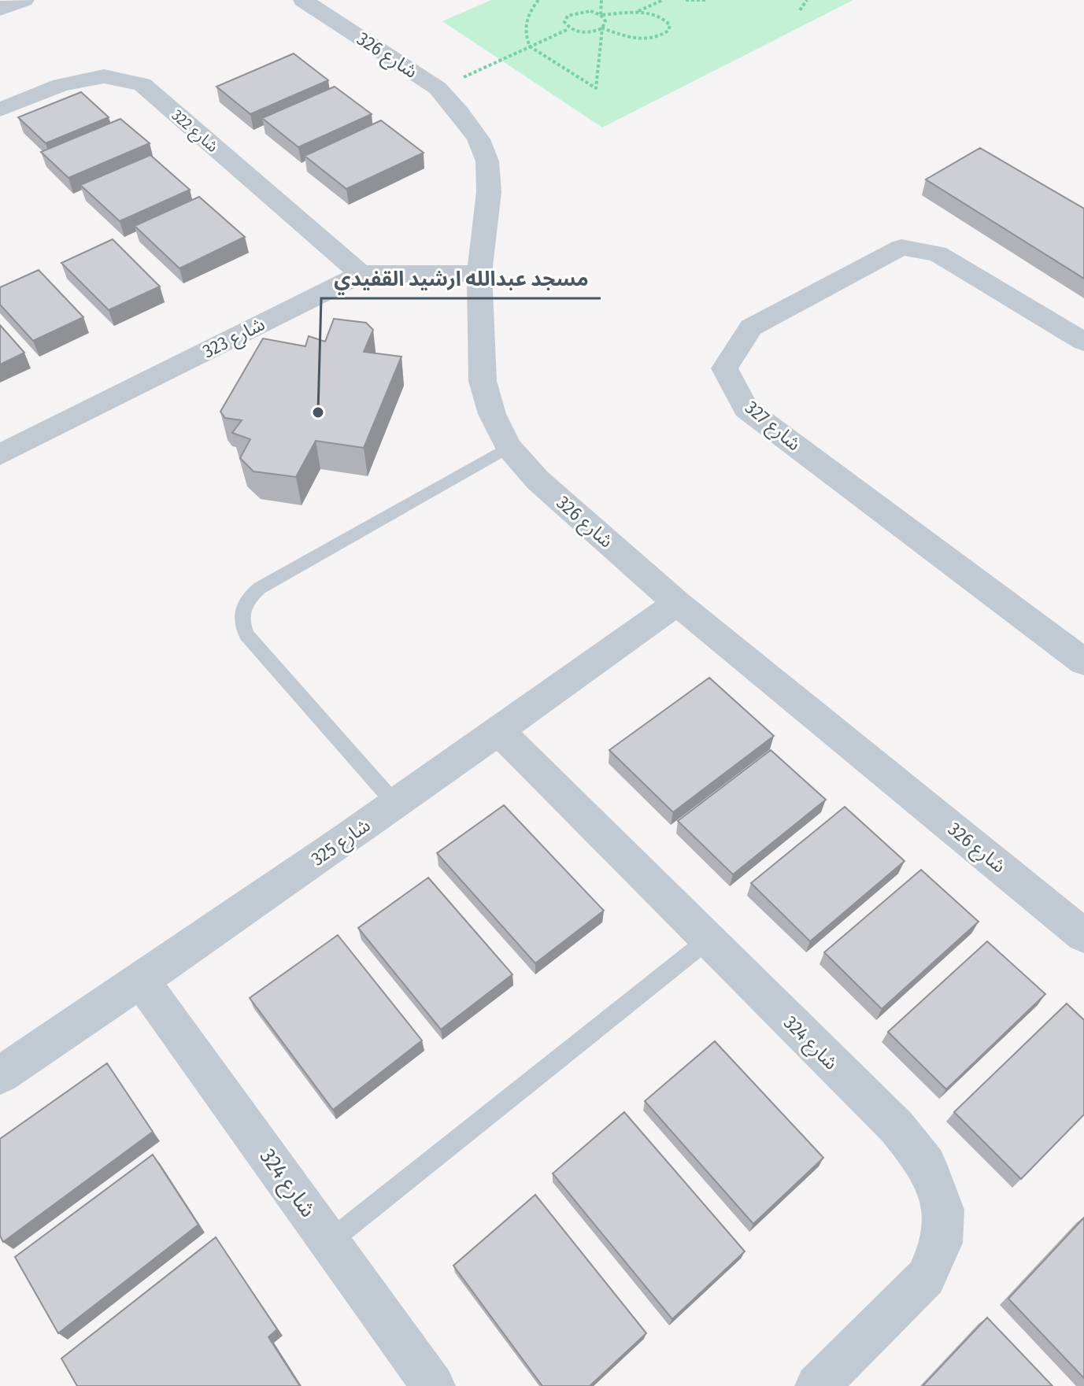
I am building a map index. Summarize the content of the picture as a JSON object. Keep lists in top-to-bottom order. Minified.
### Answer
{"streets":{"street":["شارع 326","شارع 322","شارع 323","شارع 327","شارع 325","شارع 324"]},"crossings":[["شارع 326","شارع 323"],["شارع 326","شارع 325"],["شارع 322","شارع 323"],["شارع 325","شارع 324"]],"places":["مسجد عبدالله ارشيد القفيدي"]}
